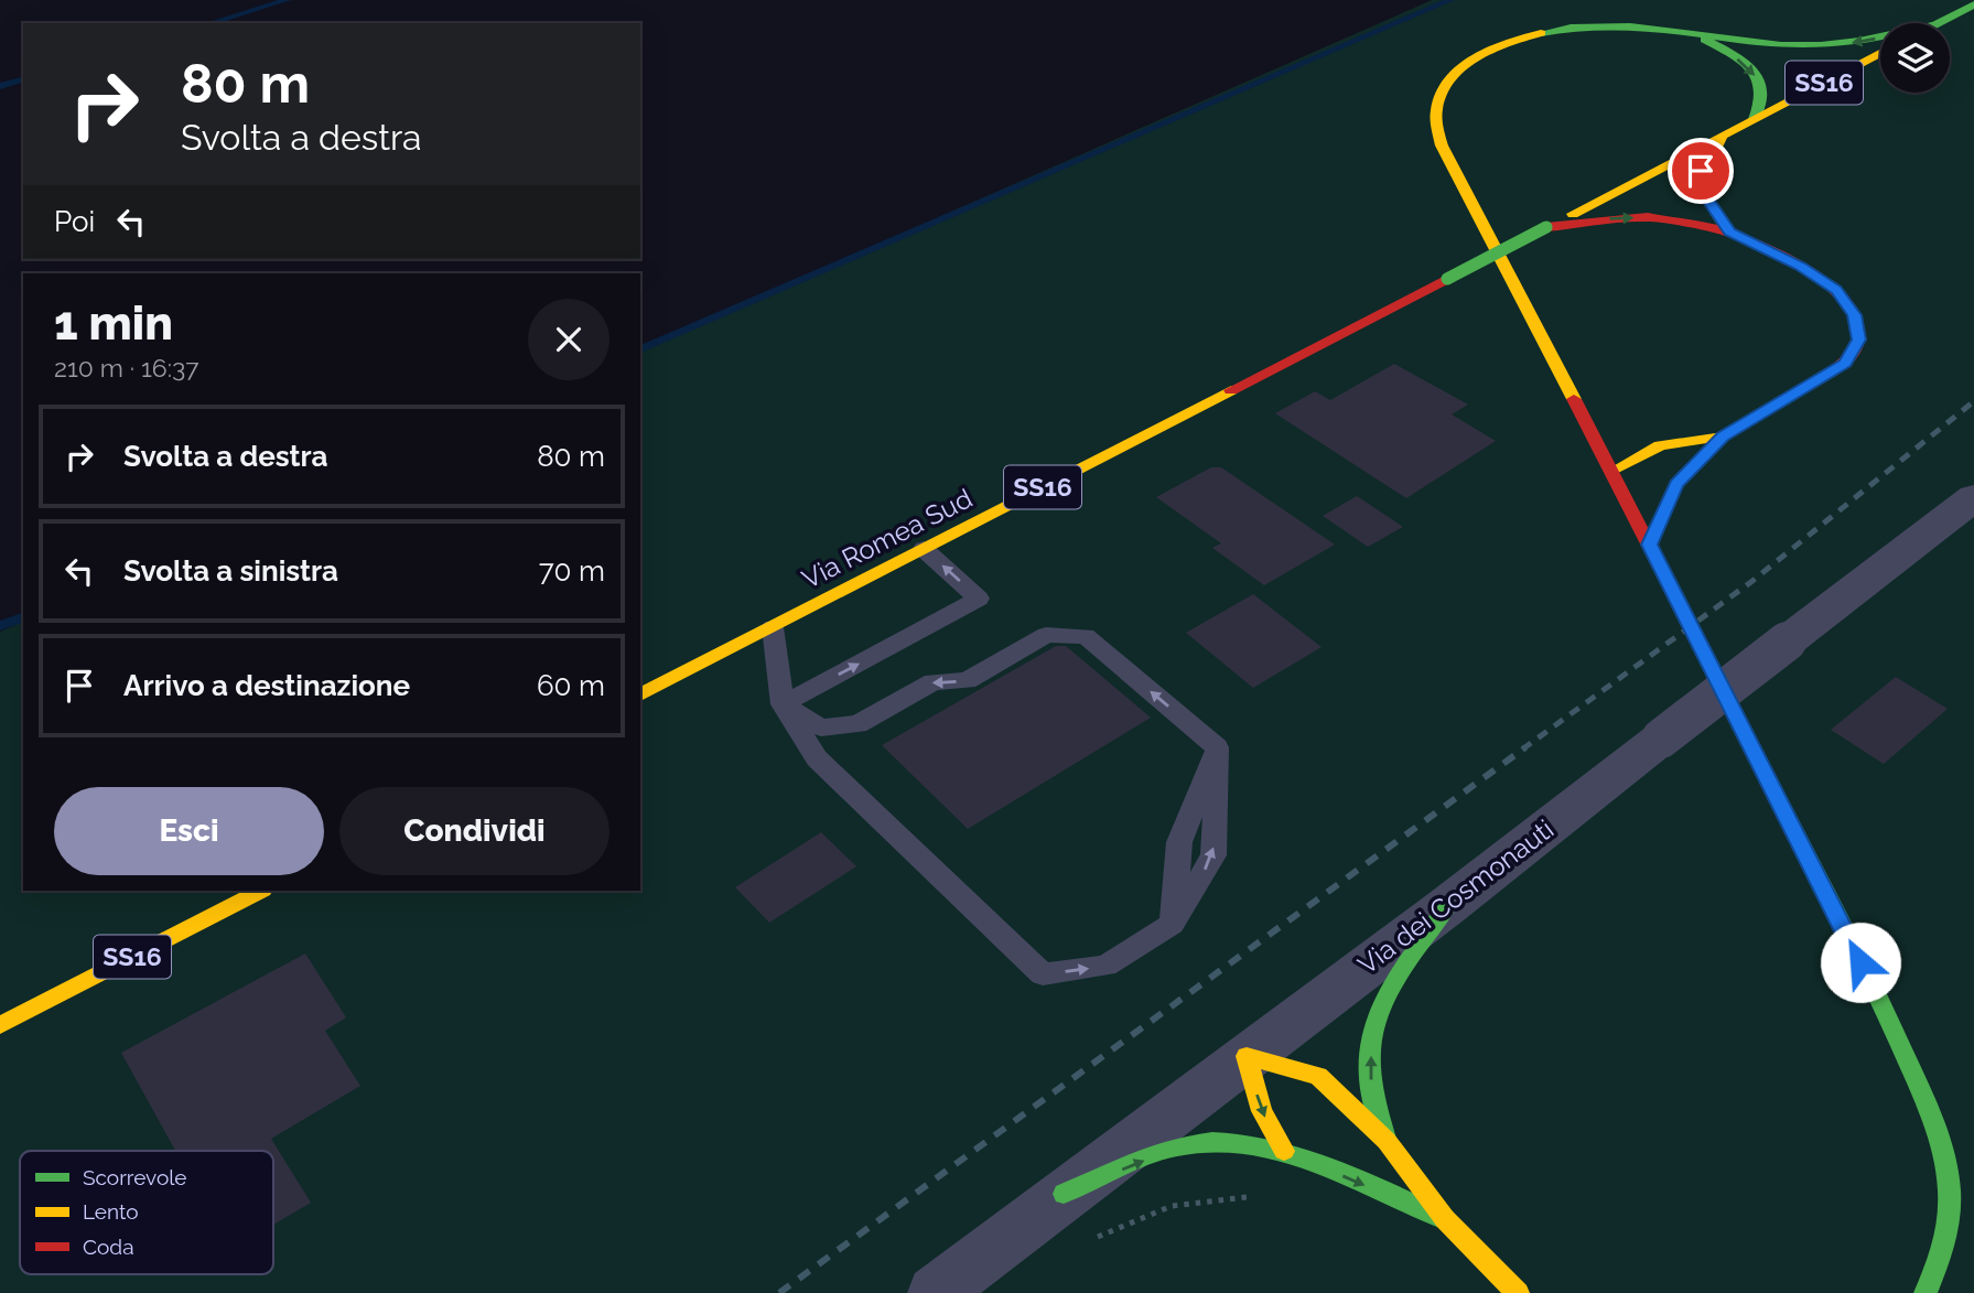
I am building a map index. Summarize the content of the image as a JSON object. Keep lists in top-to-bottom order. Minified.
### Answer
{"streets":{"main road":["SS16","Via Romea Sud"],"street":["Via dei Cosmonauti"]},"crossings":[["SS16","Via Romea Sud"]],"legend":["Scorrevole","Lento","Coda"],"page":{"turn":["80 m","Svolta a destra"],"then":"Poi","heading":["1 min","210 m · 16:37"],"list":[{"name":"Svolta a destra","value":"80 m"},{"name":"Svolta a sinistra","value":"70 m"},{"name":"Arrivo a destinazione","value":"60 m"}],"buttons":["Esci","Condividi"]}}
